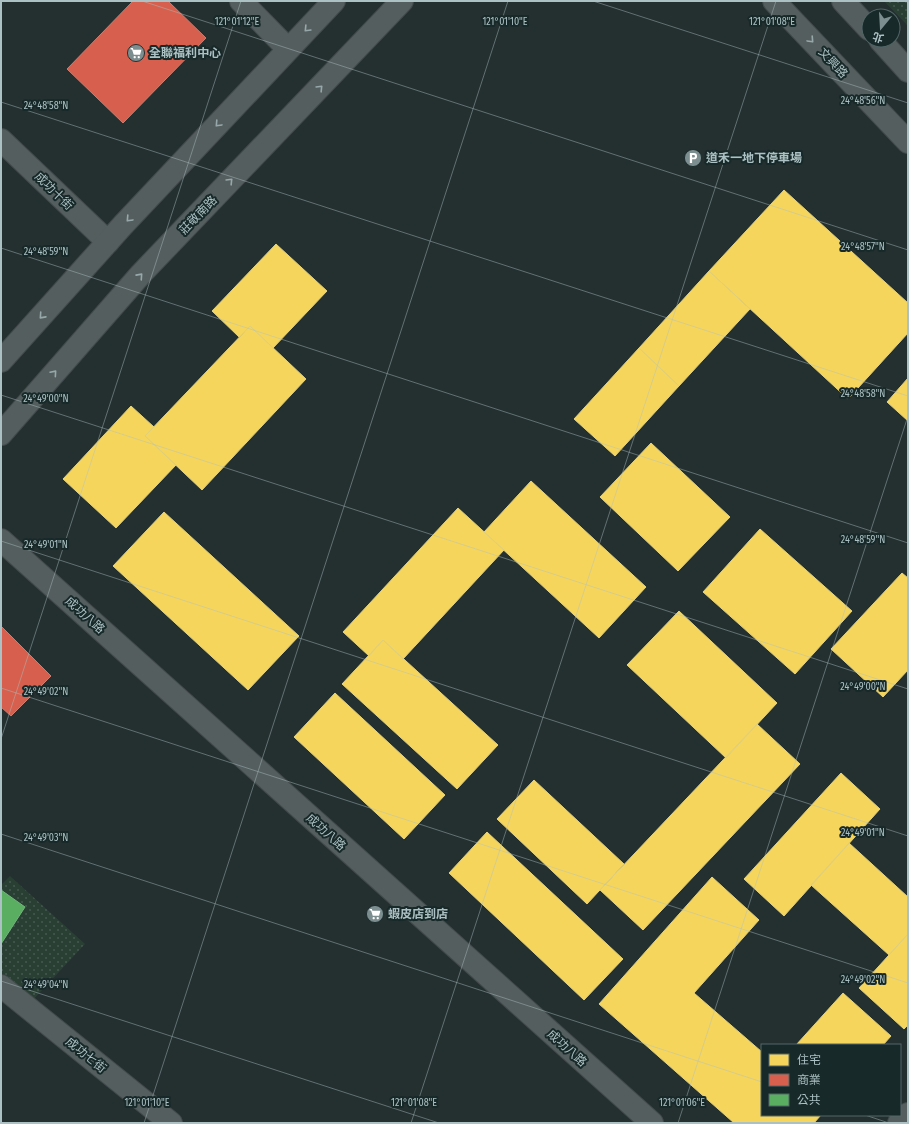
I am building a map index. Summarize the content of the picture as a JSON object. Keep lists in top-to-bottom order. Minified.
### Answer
{"streets":{"street":["文興路","成功十街","莊敬南路","成功八路","成功七街"]},"one_way":["文興路"],"places":{"supermarket":["全聯福利中心","蝦皮店到店"],"parking":["道禾一地下停車場"]},"legend":["住宅","商業","公共"],"north":"bottom","coordinates":["121°01'12\"E","121°01'10\"E","121°01'08\"E","24°48'56\"N","24°48'58\"N","24°48'57\"N","24°48'59\"N","24°49'00\"N","24°49'01\"N","24°49'02\"N","24°49'03\"N","24°49'04\"N","121°01'06\"E"]}
